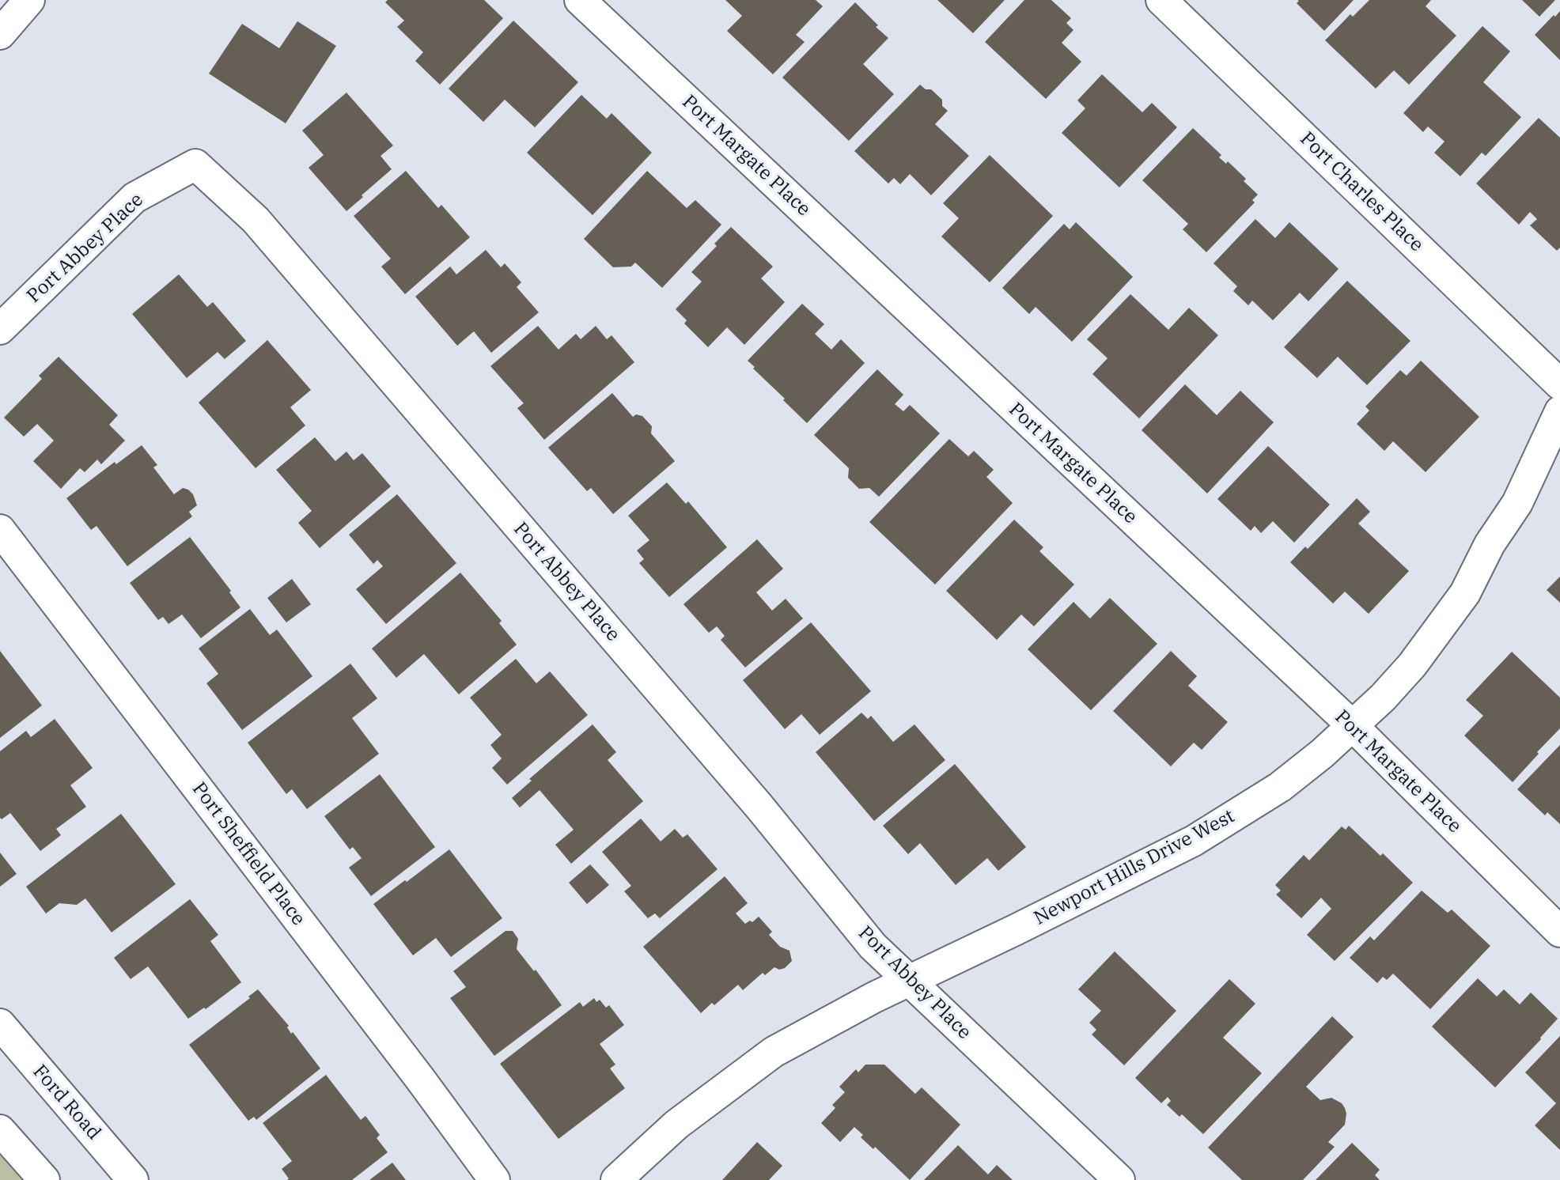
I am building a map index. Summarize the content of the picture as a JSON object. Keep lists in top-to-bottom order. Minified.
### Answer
{"streets":{"street":["Port Margate Place","Port Charles Place","Port Abbey Place","Port Sheffield Place","Newport Hills Drive West","Ford Road"]},"crossings":[["Port Margate Place","Newport Hills Drive West"],["Port Abbey Place","Newport Hills Drive West"]]}
